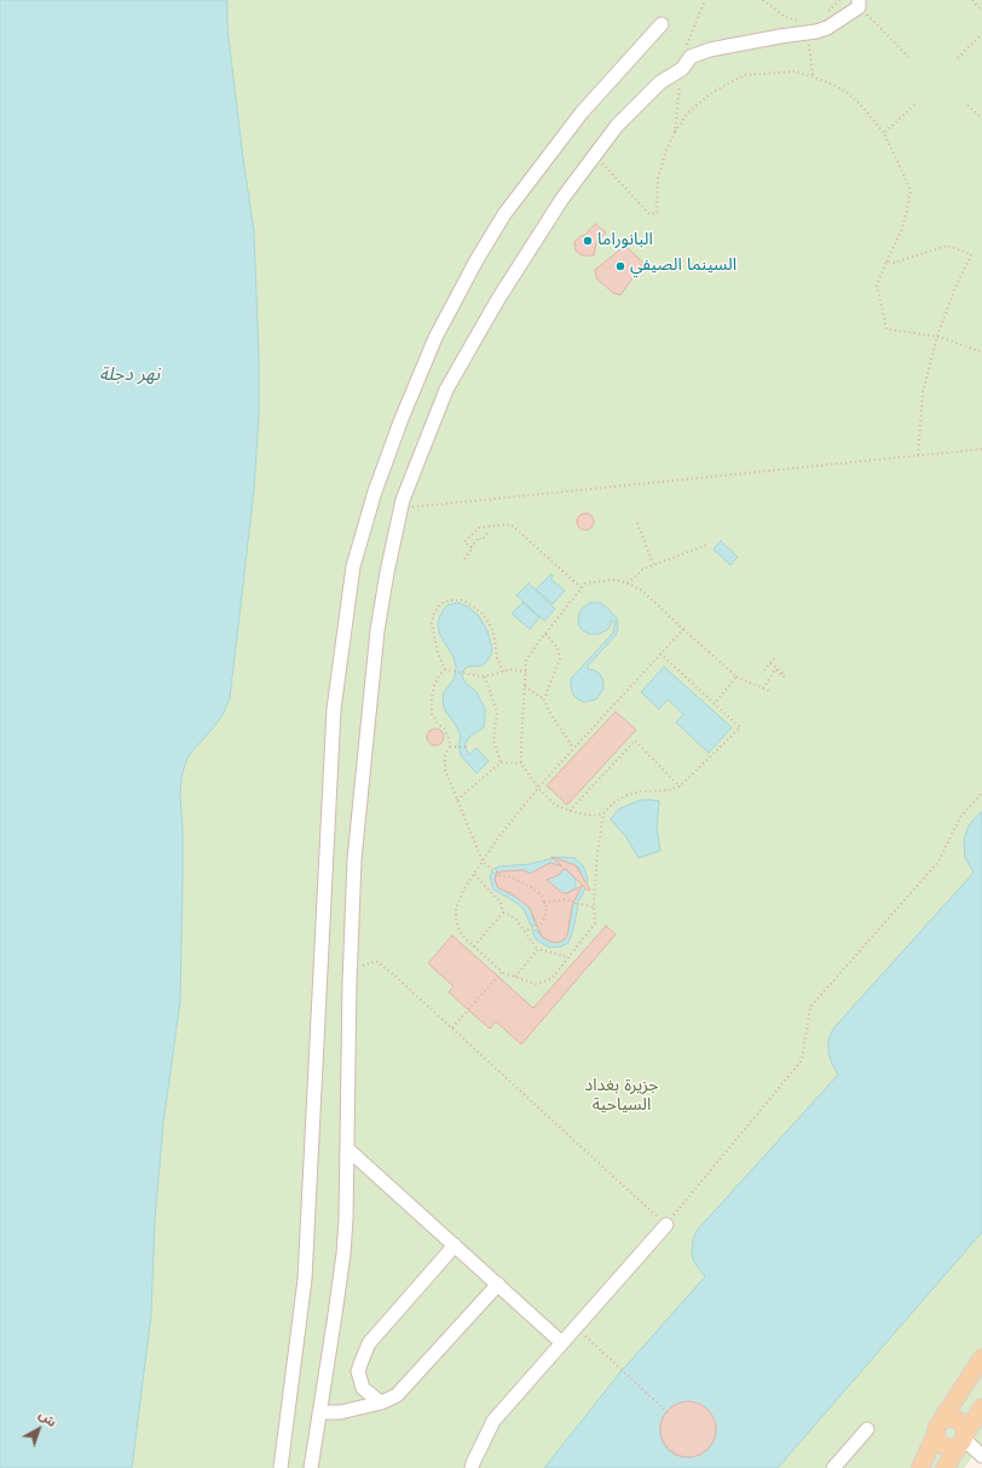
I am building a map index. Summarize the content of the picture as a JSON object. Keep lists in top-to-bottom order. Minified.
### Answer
{"water":["نهر دجلة"],"parks":["جزيرة بغداد السياحية"],"places":["البانوراما","السينما الصيفي"],"north":"top right"}
